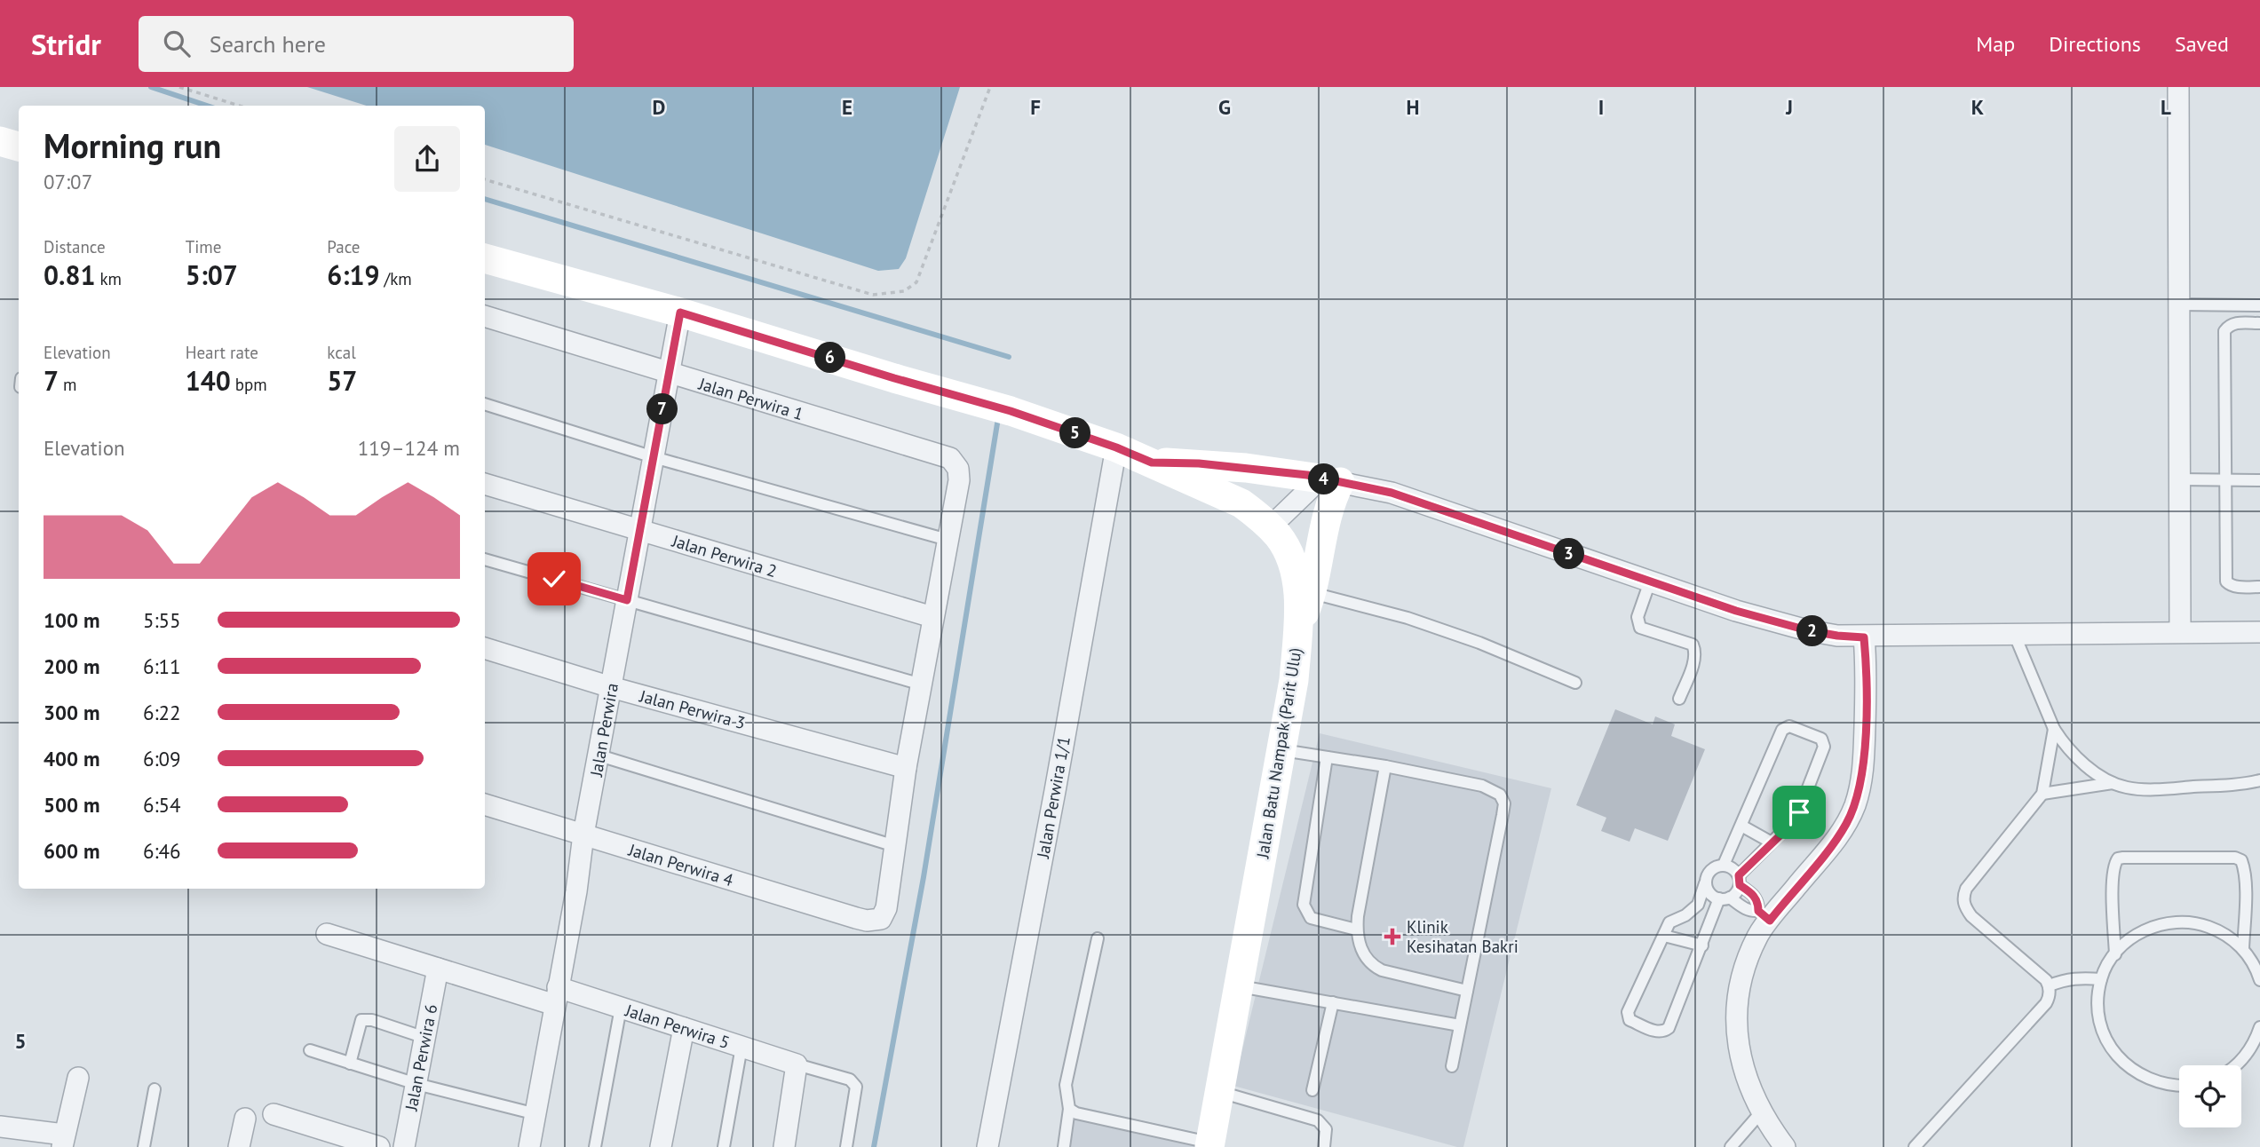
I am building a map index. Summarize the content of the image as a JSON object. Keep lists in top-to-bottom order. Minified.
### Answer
{"streets":{"street":["Jalan Perwira 1","Jalan Perwira 2","Jalan Perwira 3","Jalan Perwira","Jalan Batu Nampak (Parit Ulu)","Jalan Perwira 1/1","Jalan Perwira 4","Jalan Perwira 5","Jalan Perwira 6"]},"crossings":[["Jalan Perwira 1","Jalan Perwira"],["Jalan Perwira 2","Jalan Perwira"],["Jalan Perwira 3","Jalan Perwira"],["Jalan Perwira","Jalan Batu Nampak (Parit Ulu)"],["Jalan Perwira","Jalan Perwira 4"],["Jalan Perwira","Jalan Perwira 5"],["Jalan Batu Nampak (Parit Ulu)","Jalan Perwira 1/1"],["Jalan Perwira 5","Jalan Perwira 6"]],"places":{"health":["Klinik Kesihatan Bakri"]},"page":{"header":"Stridr","search":"Search here","nav":["Map","Directions","Saved"],"heading":["Morning run","07:07"],"stats":[["Distance","0.81 km"],["Time","5:07"],["Pace","6:19 /km"],["Elevation","7 m"],["Heart rate","140 bpm"],["kcal","57"]],"pins":["6","7","5","4","3","2"],"chart":["Elevation","119–124 m"],"list":[{"name":"100 m","note":"5:55"},{"name":"200 m","note":"6:11"},{"name":"300 m","note":"6:22"},{"name":"400 m","note":"6:09"},{"name":"500 m","note":"6:54"},{"name":"600 m","note":"6:46"}]},"grid":{"columns":["D","E","F","G","H","I","J","K","L"],"rows":["5"]}}
